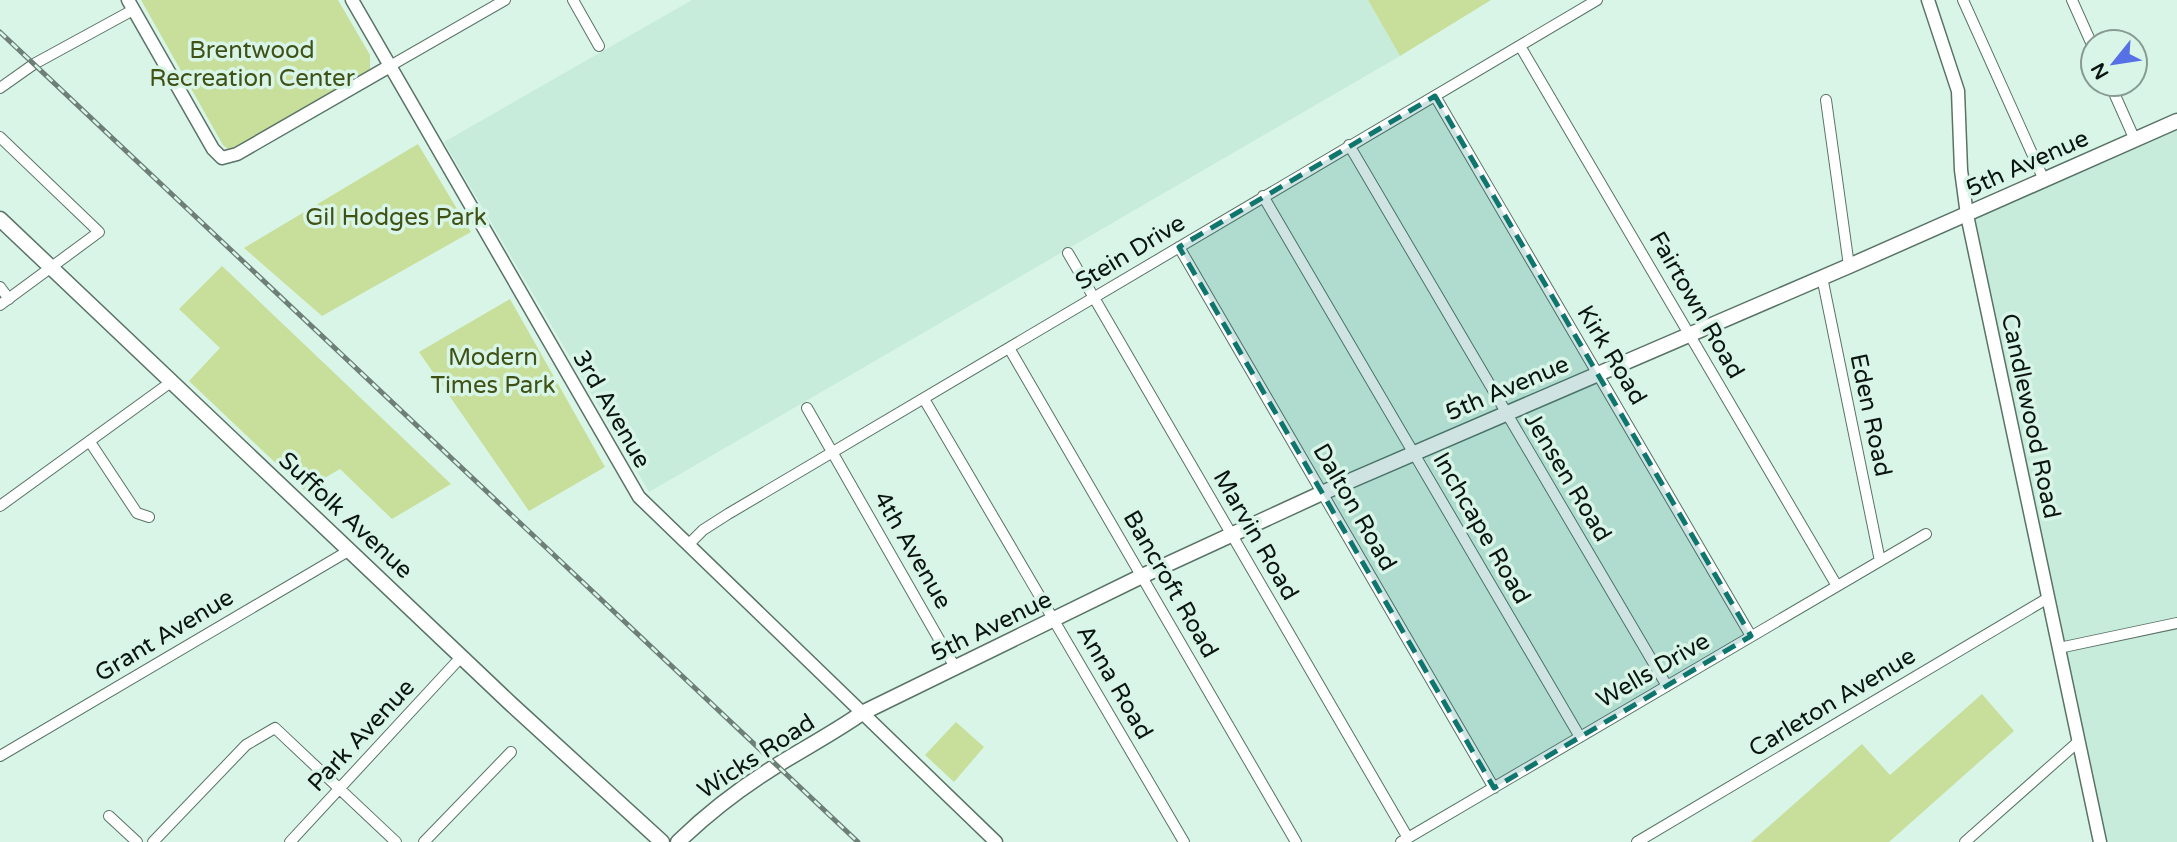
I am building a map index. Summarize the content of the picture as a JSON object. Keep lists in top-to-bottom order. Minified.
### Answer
{"streets":{"main road":["5th Avenue","Suffolk Avenue","Wicks Road"],"street":["Stein Drive","Fairtown Road","Kirk Road","3rd Avenue","Eden Road","Candlewood Road","Jensen Road","Dalton Road","Inchcape Road","Marvin Road","4th Avenue","Bancroft Road","Grant Avenue","Wells Drive","Anna Road","Carleton Avenue","Park Avenue"]},"crossings":[["5th Avenue","Fairtown Road"],["5th Avenue","Kirk Road"],["5th Avenue","3rd Avenue"],["5th Avenue","Eden Road"],["5th Avenue","Candlewood Road"],["5th Avenue","Jensen Road"],["5th Avenue","Dalton Road"],["5th Avenue","Inchcape Road"],["5th Avenue","Marvin Road"],["5th Avenue","4th Avenue"],["5th Avenue","Bancroft Road"],["5th Avenue","Anna Road"],["5th Avenue","Wicks Road"],["Stein Drive","Fairtown Road"],["Stein Drive","Kirk Road"],["Stein Drive","3rd Avenue"],["Stein Drive","Jensen Road"],["Stein Drive","Dalton Road"],["Stein Drive","Inchcape Road"],["Stein Drive","Marvin Road"],["Stein Drive","4th Avenue"],["Stein Drive","Bancroft Road"],["Stein Drive","Anna Road"],["Fairtown Road","Wells Drive"],["Kirk Road","Wells Drive"],["3rd Avenue","Wicks Road"],["Eden Road","Wells Drive"],["Candlewood Road","Carleton Avenue"],["Jensen Road","Wells Drive"],["Dalton Road","Wells Drive"],["Suffolk Avenue","Grant Avenue"],["Suffolk Avenue","Park Avenue"],["Inchcape Road","Wells Drive"],["Marvin Road","Wells Drive"]],"parks":["Brentwood Recreation Center","Gil Hodges Park","Modern Times Park"],"north":"bottom left"}
